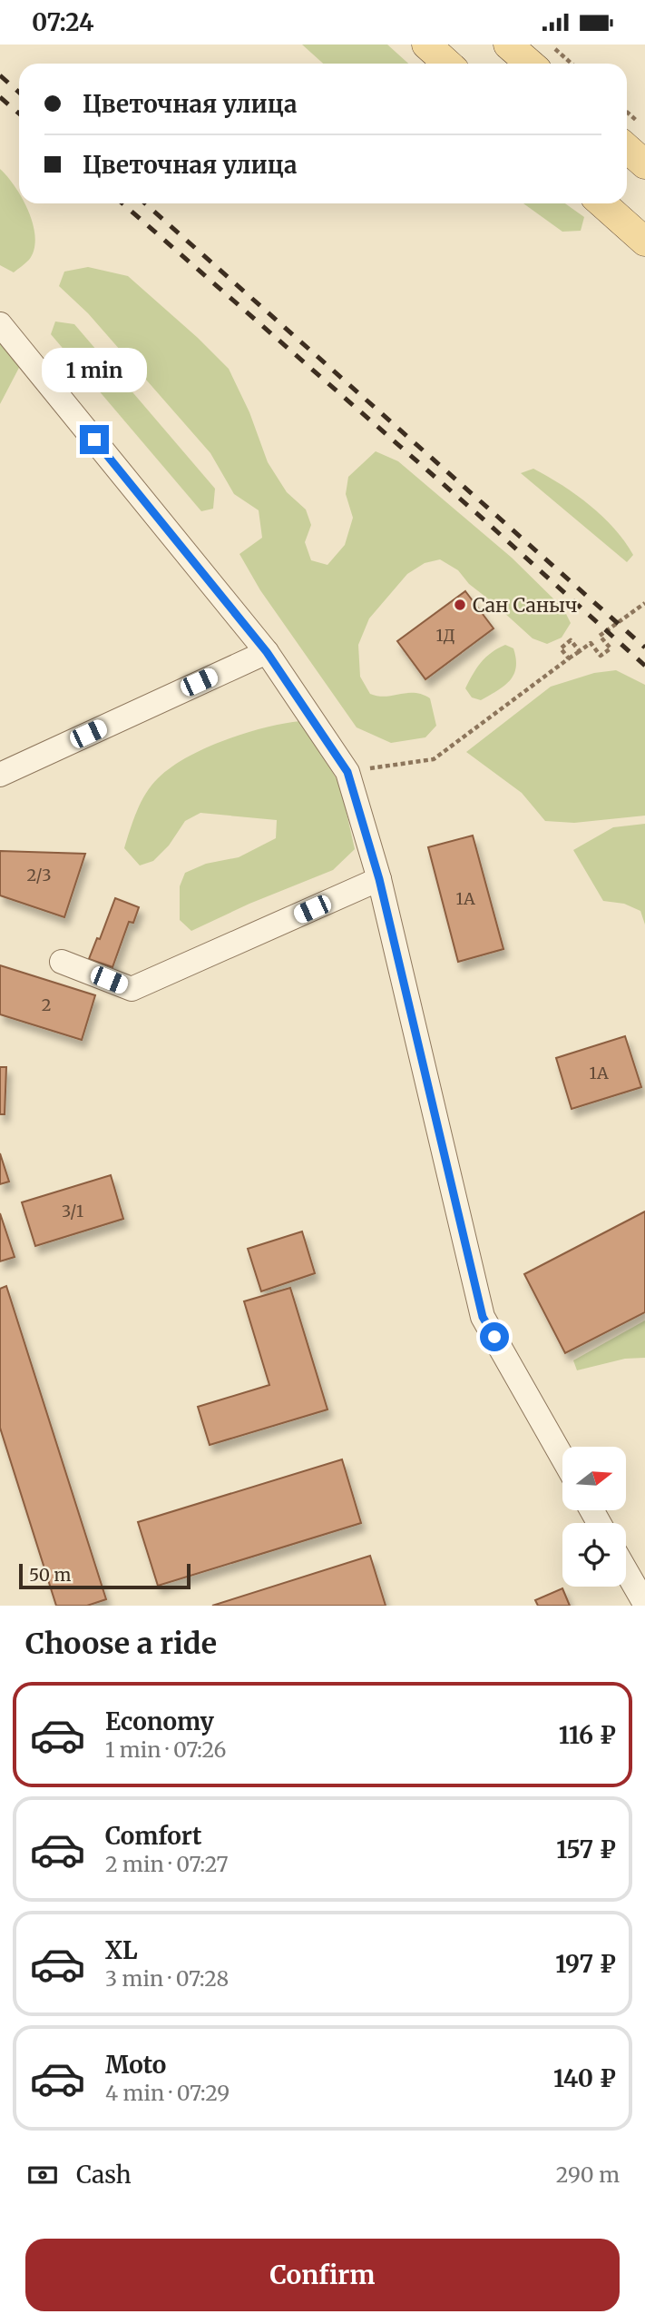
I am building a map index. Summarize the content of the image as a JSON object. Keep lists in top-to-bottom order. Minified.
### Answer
{"places":["Сан Саныч"],"house_numbers":["1Д","2/3","1А","2","1А","3/1"],"scale_bar":"50 m","north":"right","page":{"status":"07:24","banner":["Цветочная улица","Цветочная улица"],"bubble":"1 min","scale":"50 m","heading":"Choose a ride","list":[{"name":"Economy","note":"1 min · 07:26","value":"116 ₽"},{"name":"Comfort","note":"2 min · 07:27","value":"157 ₽"},{"name":"XL","note":"3 min · 07:28","value":"197 ₽"},{"name":"Moto","note":"4 min · 07:29","value":"140 ₽"}],"pay":["Cash","290 m"],"buttons":"Confirm"}}
